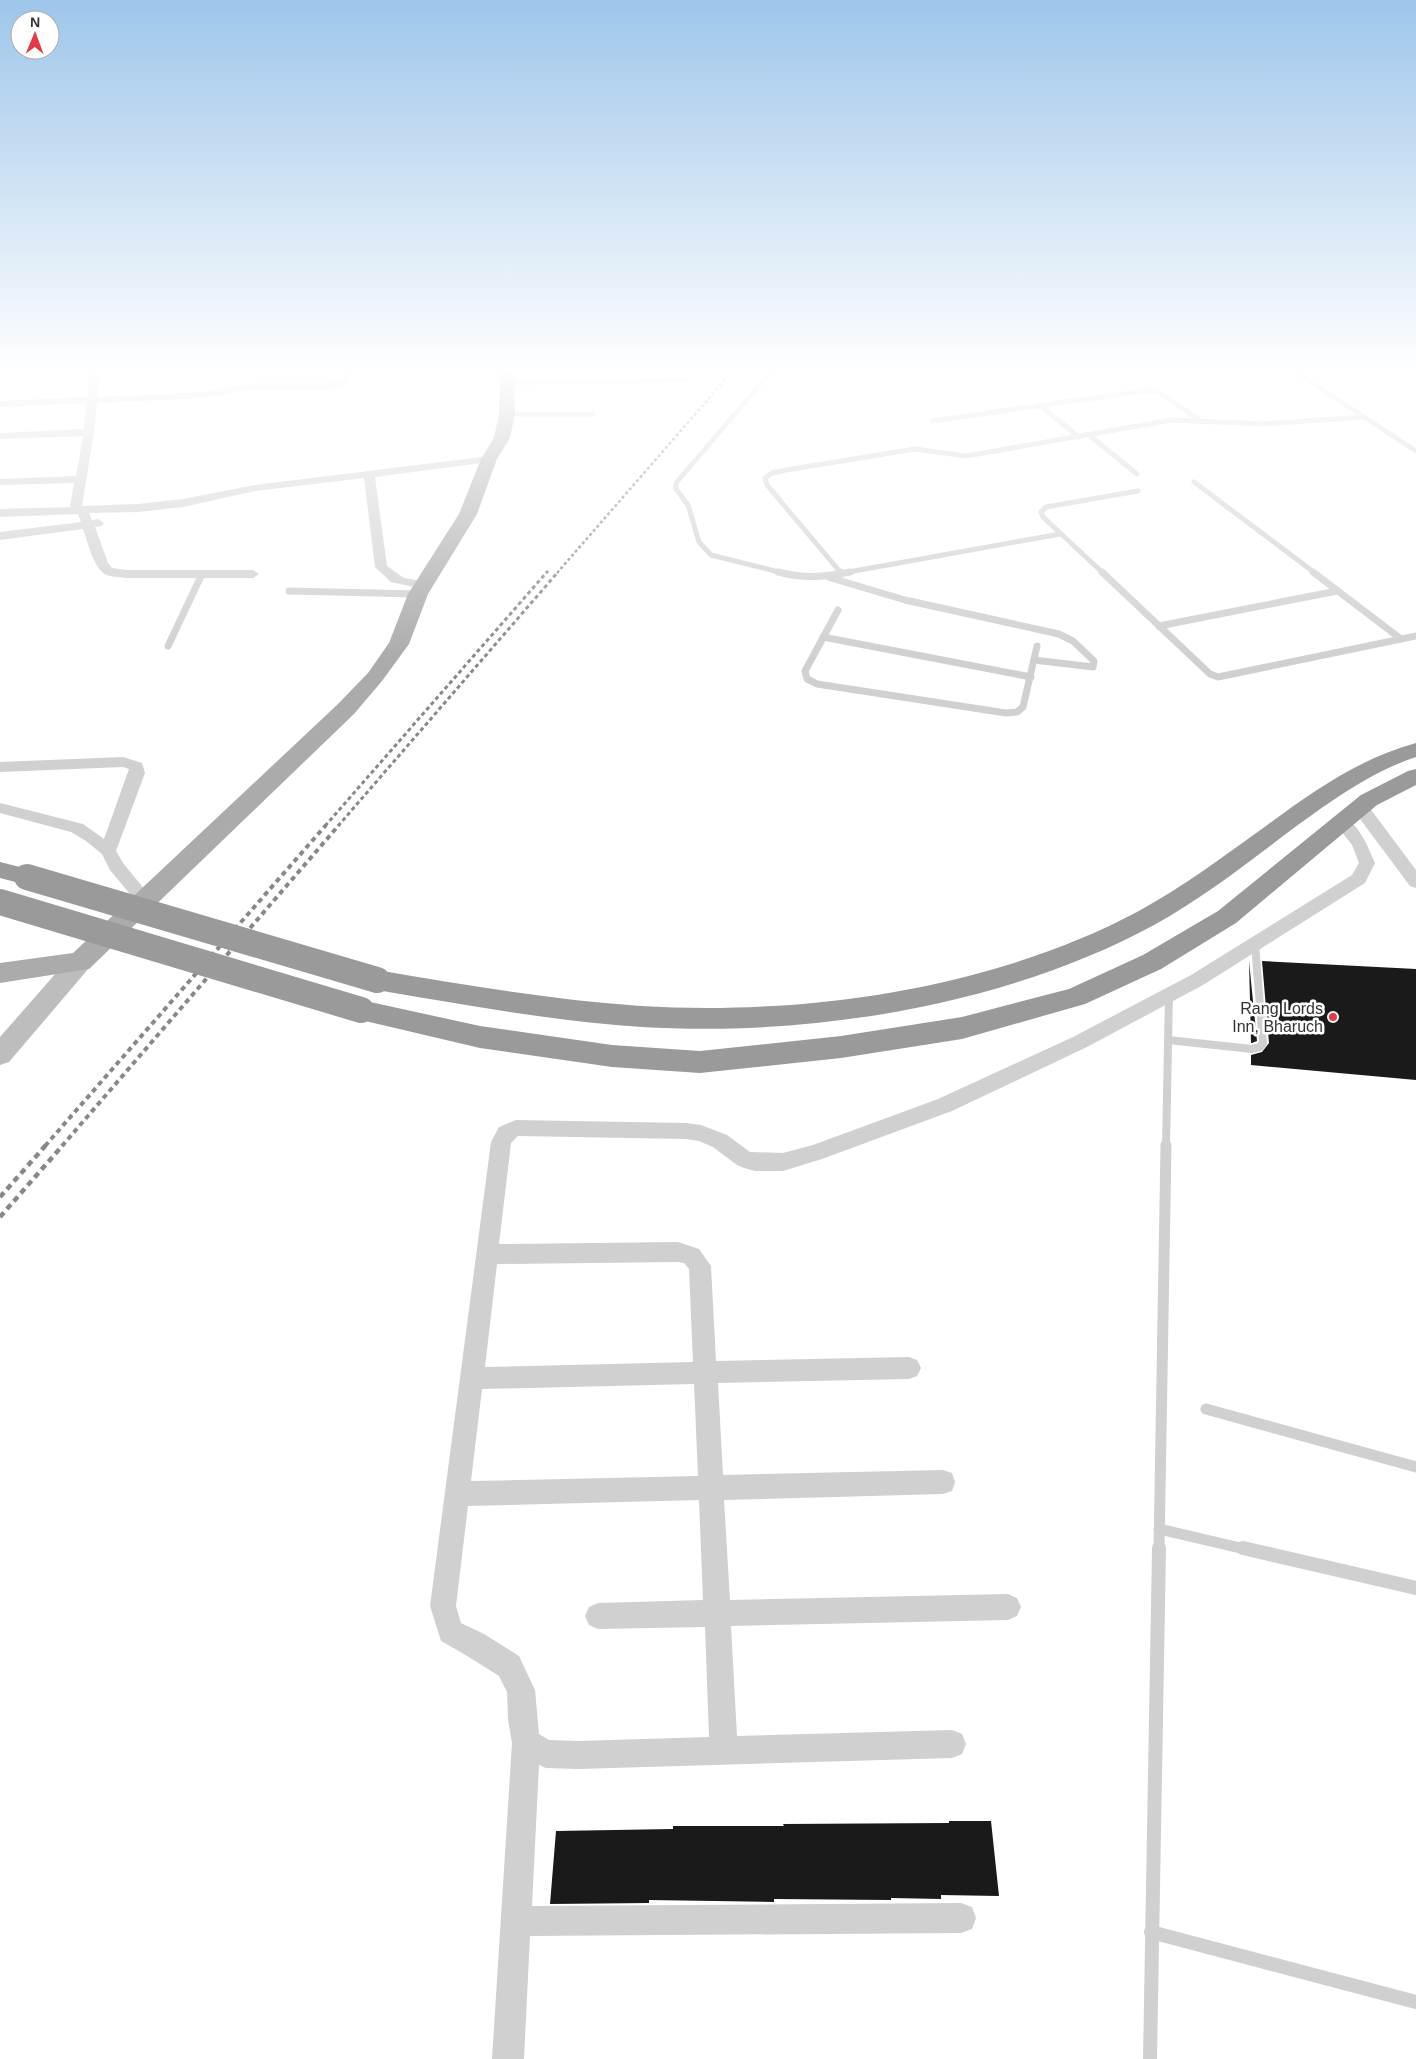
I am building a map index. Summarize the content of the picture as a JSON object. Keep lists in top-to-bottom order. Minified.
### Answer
{"places":["Rang Lords Inn, Bharuch"],"north":"top"}
